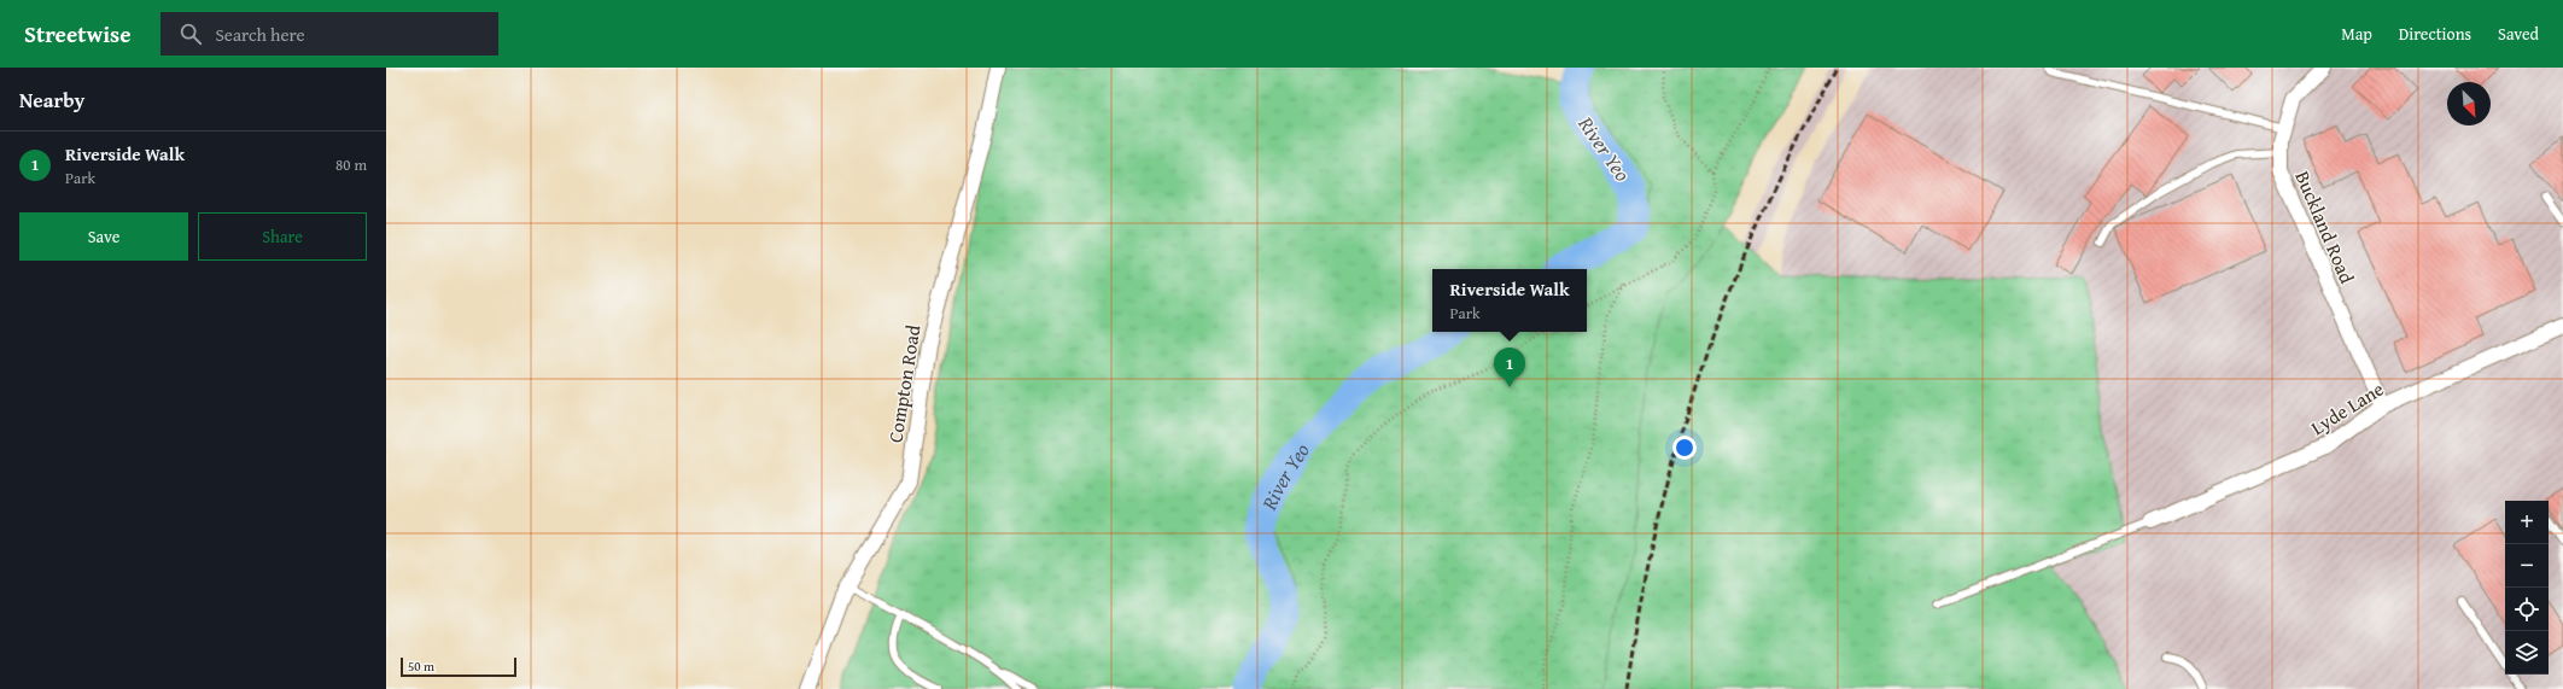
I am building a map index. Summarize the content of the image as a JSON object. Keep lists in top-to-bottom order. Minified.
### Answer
{"streets":{"street":["Buckland Road","Compton Road","Lyde Lane"]},"crossings":[["Buckland Road","Lyde Lane"]],"water":["River Yeo"],"scale_bar":"50 m","north":"bottom right","page":{"header":"Streetwise","search":"Search here","nav":["Map","Directions","Saved"],"heading":"Nearby","list":[{"mark":"1","name":"Riverside Walk","note":"Park","value":"80 m"}],"buttons":["Save","Share"],"popup":["Riverside Walk","Park"],"pins":"1","map_buttons":["+","−"],"scale":"50 m"}}
